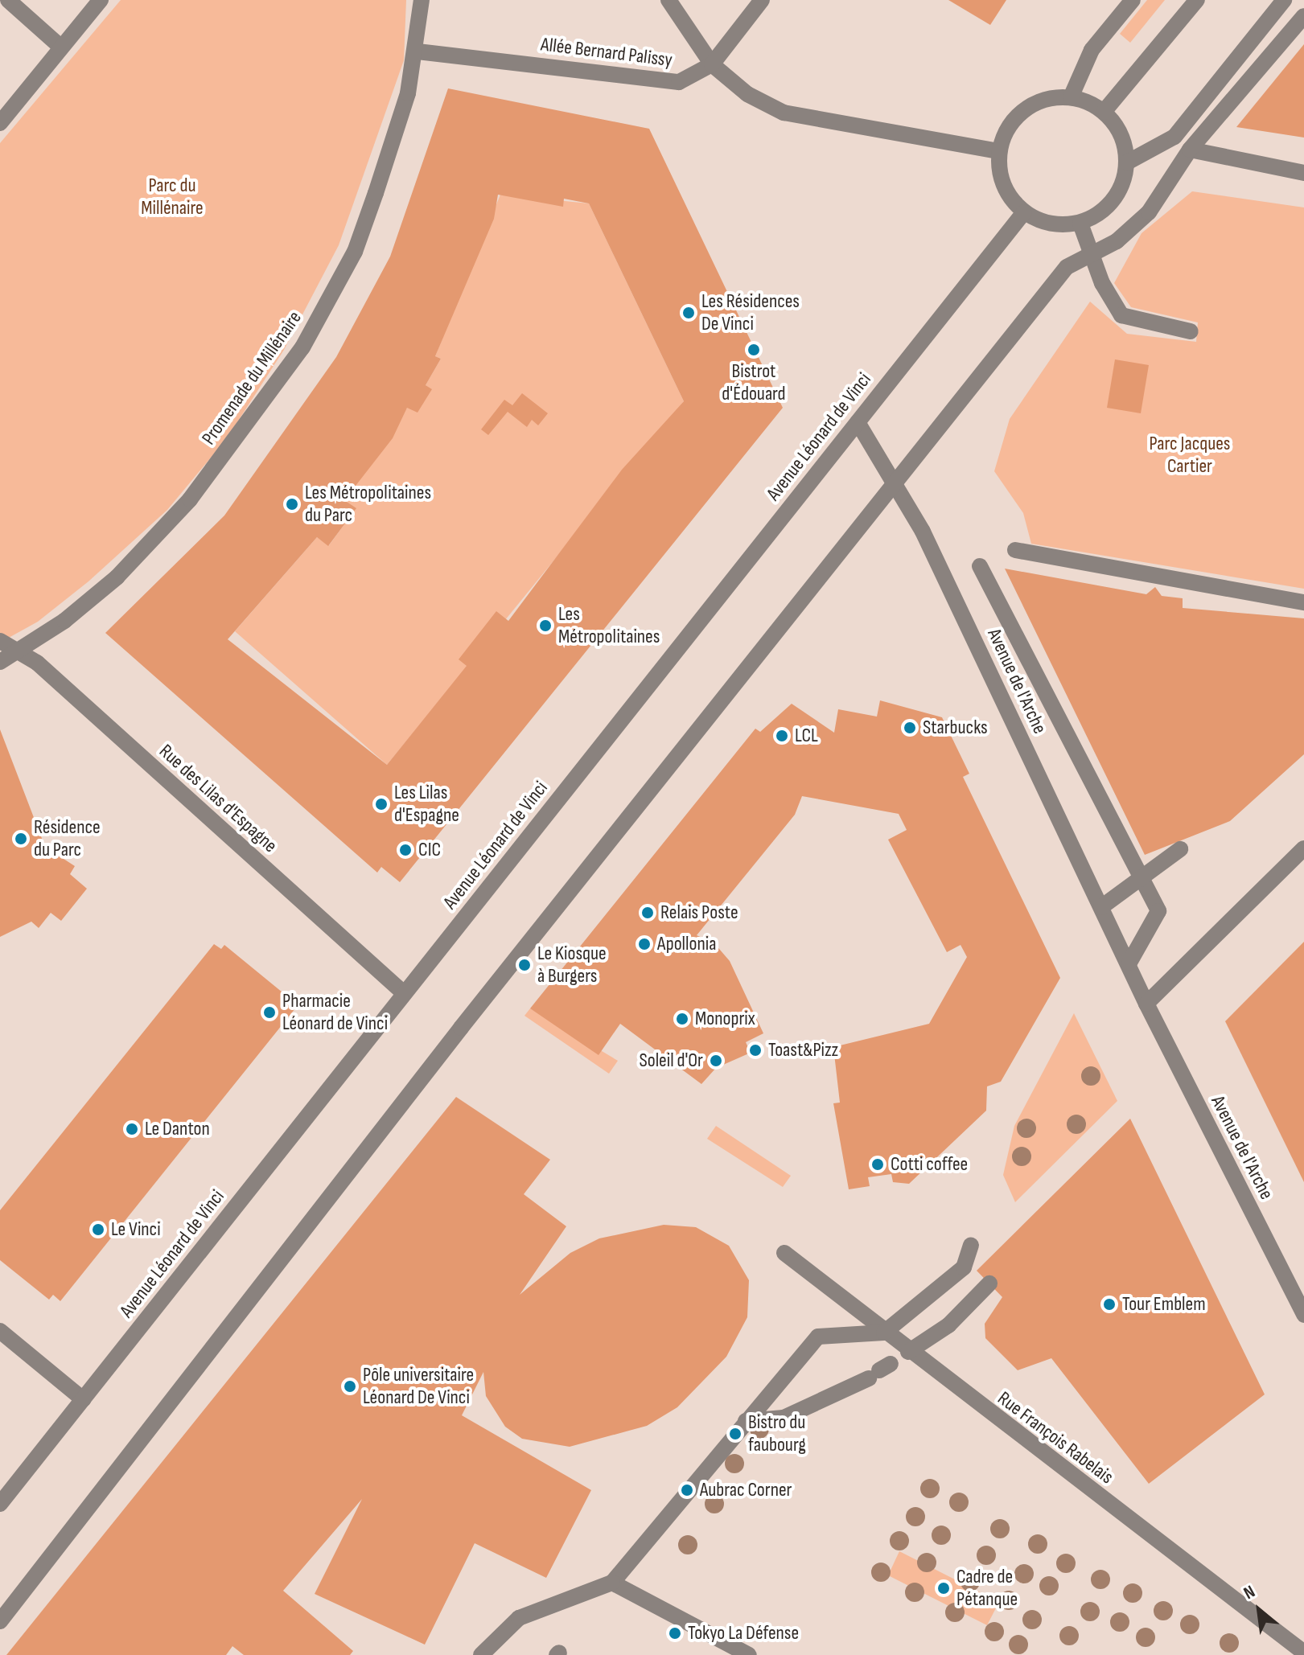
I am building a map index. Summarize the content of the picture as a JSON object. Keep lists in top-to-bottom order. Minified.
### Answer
{"streets":{"street":["Allée Bernard Palissy","Promenade du Millénaire","Avenue Léonard de Vinci","Avenue de l'Arche","Rue des Lilas d'Espagne","Rue François Rabelais"]},"crossings":[["Allée Bernard Palissy","Promenade du Millénaire"],["Promenade du Millénaire","Rue des Lilas d'Espagne"],["Avenue Léonard de Vinci","Avenue de l'Arche"],["Avenue Léonard de Vinci","Rue des Lilas d'Espagne"]],"parks":["Parc du Millénaire","Parc Jacques Cartier"],"places":["Les Résidences De Vinci","Bistrot d'Édouard","Les Métropolitaines du Parc","Les Métropolitaines","Starbucks","LCL","Les Lilas d'Espagne","Résidence du Parc","CIC","Relais Poste","Apollonia","Le Kiosque à Burgers","Pharmacie Léonard de Vinci","Monoprix","Toast&Pizz","Soleil d'Or","Le Danton","Cotti coffee","Le Vinci","Tour Emblem","Pôle universitaire Léonard De Vinci","Bistro du faubourg","Aubrac Corner","Cadre de Pétanque","Tokyo La Défense"],"north":"top left"}
